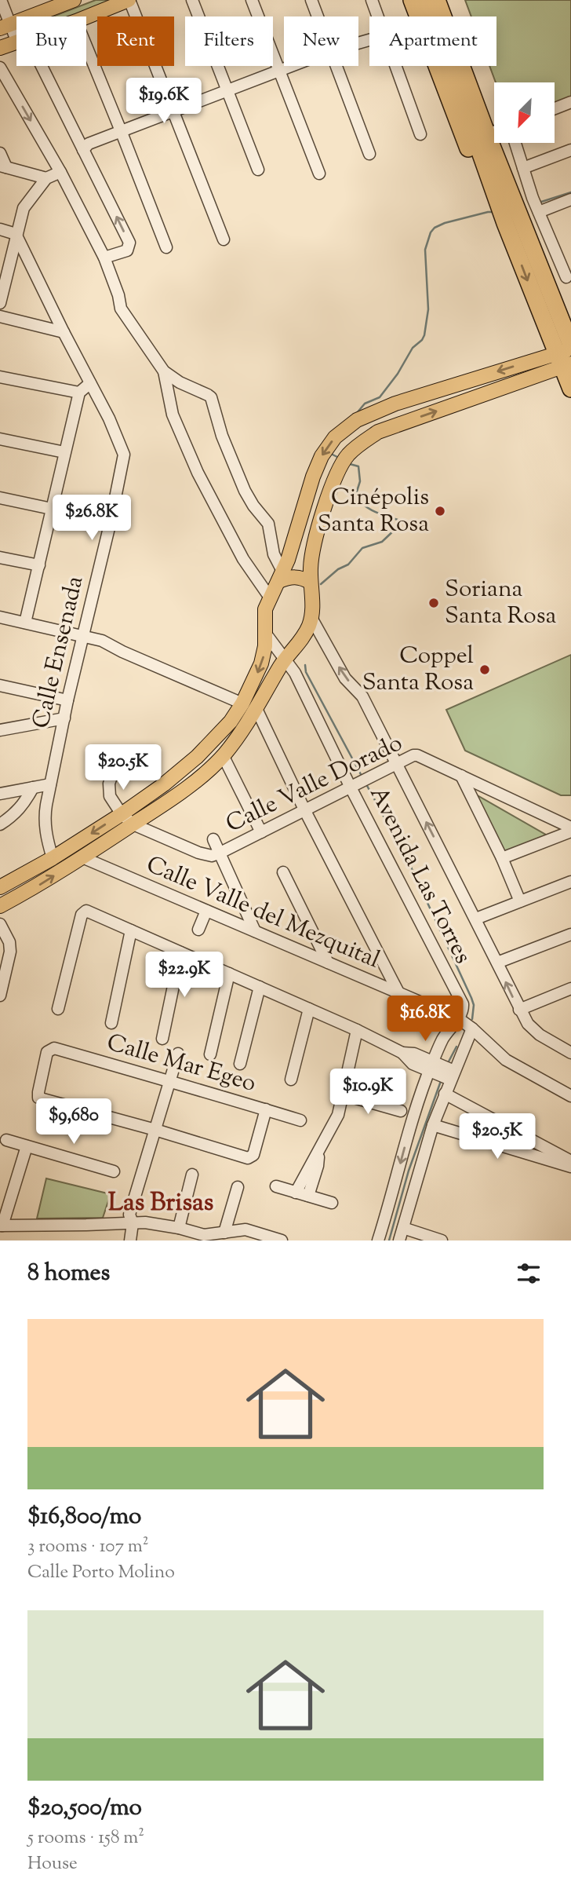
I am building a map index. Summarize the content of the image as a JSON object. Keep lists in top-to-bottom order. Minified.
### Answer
{"streets":{"street":["Calle Ensenada","Calle Valle Dorado","Avenida Las Torres","Calle Valle del Mezquital","Calle Mar Egeo"]},"crossings":[["Calle Valle Dorado","Avenida Las Torres"],["Avenida Las Torres","Calle Valle del Mezquital"]],"districts":["Las Brisas"],"places":["Cinépolis Santa Rosa","Soriana Santa Rosa","Coppel Santa Rosa"],"north":"bottom left","page":{"chip":["Buy","Rent","Filters","New","Apartment"],"price":["$19.6K","$26.8K","$20.5K","$22.9K","$16.8K","$10.9K","$9,680","$20.5K"],"heading":"8 homes","list":[{"name":"$16,800/mo","note":"3 rooms · 107 m² · Calle Porto Molino"},{"name":"$20,500/mo","note":"5 rooms · 158 m² · House"}]}}
